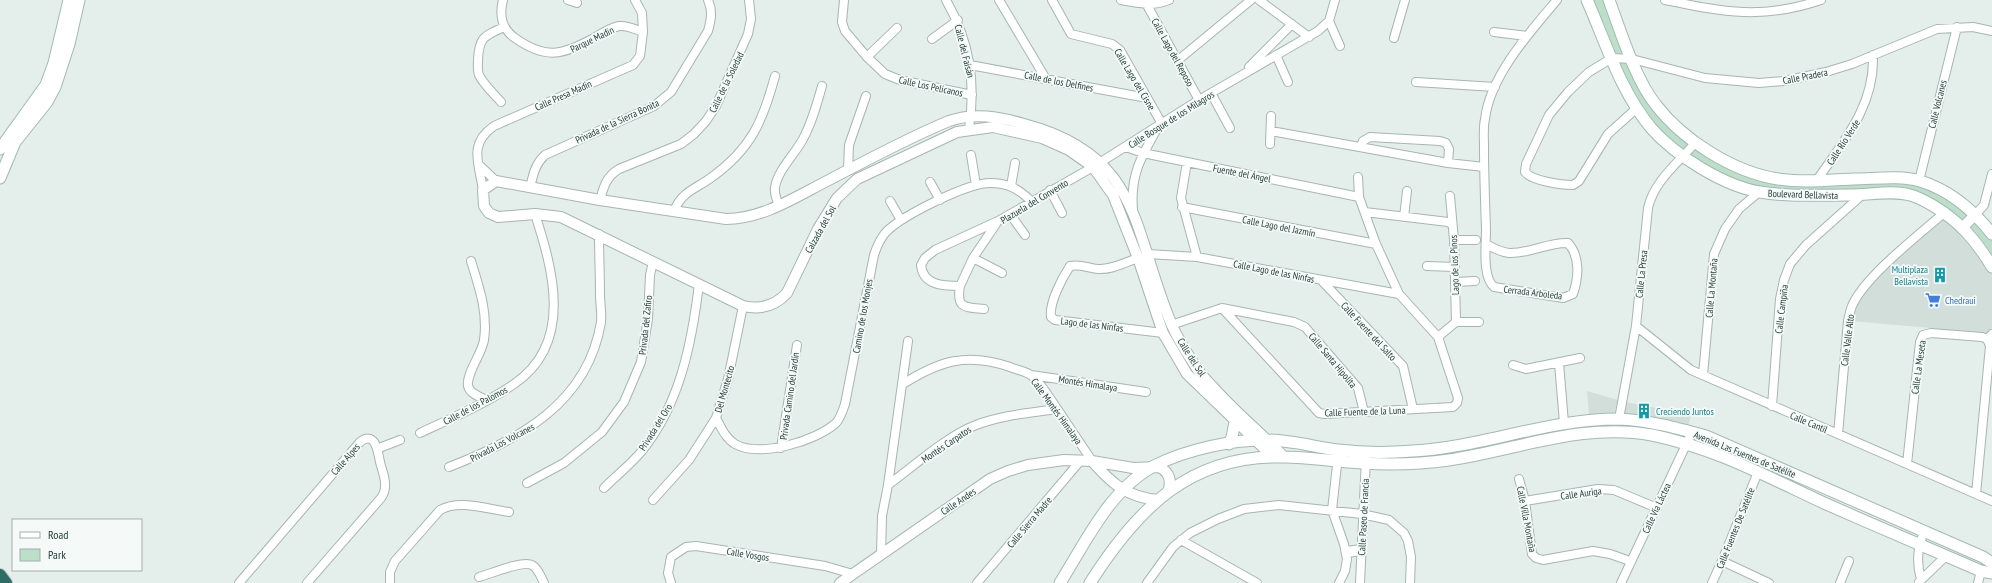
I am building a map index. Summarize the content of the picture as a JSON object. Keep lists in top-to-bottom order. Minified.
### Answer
{"streets":{"main road":["Boulevard Bellavista","Avenida Las Fuentes de Satélite"],"street":["Parque Madin","Calle del Faisán","Calle Lago del Reposo","Calle Pradera","Calle Lago del Cisne","Calle de los Delfines","Calle de la Soledad","Calle Los Pelicanos","Calle Presa Madin","Calle Volcanes","Calle Bosque de los Milagros","Privada de la Sierra Bonita","Calle Río Verde","Fuente del Ángel","Plazuela del Convento","Calle Lago del Jazmín","Calzada del Sol","Lago de los Pinos","Calle Lago de las Ninfas","Calle La Presa","Calle La Montaña","Cerrada Arboleda","Calle Campiña","Camino de los Monjes","Lago de las Ninfas","Privada del Zafiro","Calle Fuente del Salto","Calle Valle Alto","Calle del Sol","Calle Santa Hipolita","Calle La Meseta","Montés Himalaya","Del Montecito","Privada Camino del Jardín","Calle de los Palomos","Calle Montés Himalaya","Calle Fuente de la Luna","Calle Cantil","Privada del Oro","Privada Los Volcanes","Montés Carpatos","Calle Alpes","Calle Auriga","Calle Andes","Calle Vía Láctea","Calle Paseo de Francia","Calle Villa Montaña","Calle Sierra Madre","Calle Fuentes De Satélite","Calle Vosgos"]},"crossings":[["Parque Madin","Calle Presa Madin"],["Calle del Faisán","Calle de los Delfines"],["Calle del Faisán","Calle Los Pelicanos"],["Calle del Faisán","Calzada del Sol"],["Calle Lago del Reposo","Calle Bosque de los Milagros"],["Calle Pradera","Calle Volcanes"],["Calle Pradera","Calle Río Verde"],["Calle Pradera","Boulevard Bellavista"],["Calle Lago del Cisne","Calle de los Delfines"],["Calle Lago del Cisne","Calle Bosque de los Milagros"],["Calle de la Soledad","Calzada del Sol"],["Calle Presa Madin","Calzada del Sol"],["Calle Volcanes","Boulevard Bellavista"],["Calle Bosque de los Milagros","Fuente del Ángel"],["Calle Bosque de los Milagros","Plazuela del Convento"],["Calle Bosque de los Milagros","Calzada del Sol"],["Privada de la Sierra Bonita","Calzada del Sol"],["Calle Río Verde","Boulevard Bellavista"],["Boulevard Bellavista","Calle La Presa"],["Boulevard Bellavista","Calle La Montaña"],["Boulevard Bellavista","Calle Campiña"],["Boulevard Bellavista","Calle Valle Alto"],["Plazuela del Convento","Calzada del Sol"],["Plazuela del Convento","Camino de los Monjes"],["Calzada del Sol","Calle Lago de las Ninfas"],["Calzada del Sol","Lago de las Ninfas"],["Calzada del Sol","Privada del Zafiro"],["Calzada del Sol","Calle del Sol"],["Calzada del Sol","Del Montecito"],["Calzada del Sol","Calle de los Palomos"],["Calzada del Sol","Privada del Oro"],["Calzada del Sol","Privada Los Volcanes"],["Calle Lago de las Ninfas","Lago de las Ninfas"],["Calle Lago de las Ninfas","Calle Fuente del Salto"],["Calle Lago de las Ninfas","Calle del Sol"],["Calle La Presa","Calle Cantil"],["Calle La Presa","Avenida Las Fuentes de Satélite"],["Calle La Montaña","Calle Cantil"],["Calle Campiña","Calle Cantil"],["Camino de los Monjes","Del Montecito"],["Camino de los Monjes","Privada Camino del Jardín"],["Lago de las Ninfas","Calle del Sol"],["Calle Fuente del Salto","Calle Fuente de la Luna"],["Calle Valle Alto","Calle Cantil"],["Calle del Sol","Calle Santa Hipolita"],["Calle del Sol","Avenida Las Fuentes de Satélite"],["Calle Santa Hipolita","Calle Fuente de la Luna"],["Calle La Meseta","Calle Cantil"],["Montés Himalaya","Calle Montés Himalaya"],["Calle Montés Himalaya","Montés Carpatos"],["Calle Montés Himalaya","Avenida Las Fuentes de Satélite"],["Calle Montés Himalaya","Calle Andes"],["Avenida Las Fuentes de Satélite","Calle Vía Láctea"],["Avenida Las Fuentes de Satélite","Calle Paseo de Francia"],["Avenida Las Fuentes de Satélite","Calle Fuentes De Satélite"],["Calle Auriga","Calle Vía Láctea"],["Calle Auriga","Calle Villa Montaña"],["Calle Andes","Calle Sierra Madre"],["Calle Andes","Calle Vosgos"],["Calle Vía Láctea","Calle Villa Montaña"]],"places":{"building":["Multiplaza Bellavista","Creciendo Juntos"],"supermarket":["Chedraui"]},"legend":["Road","Park"]}
